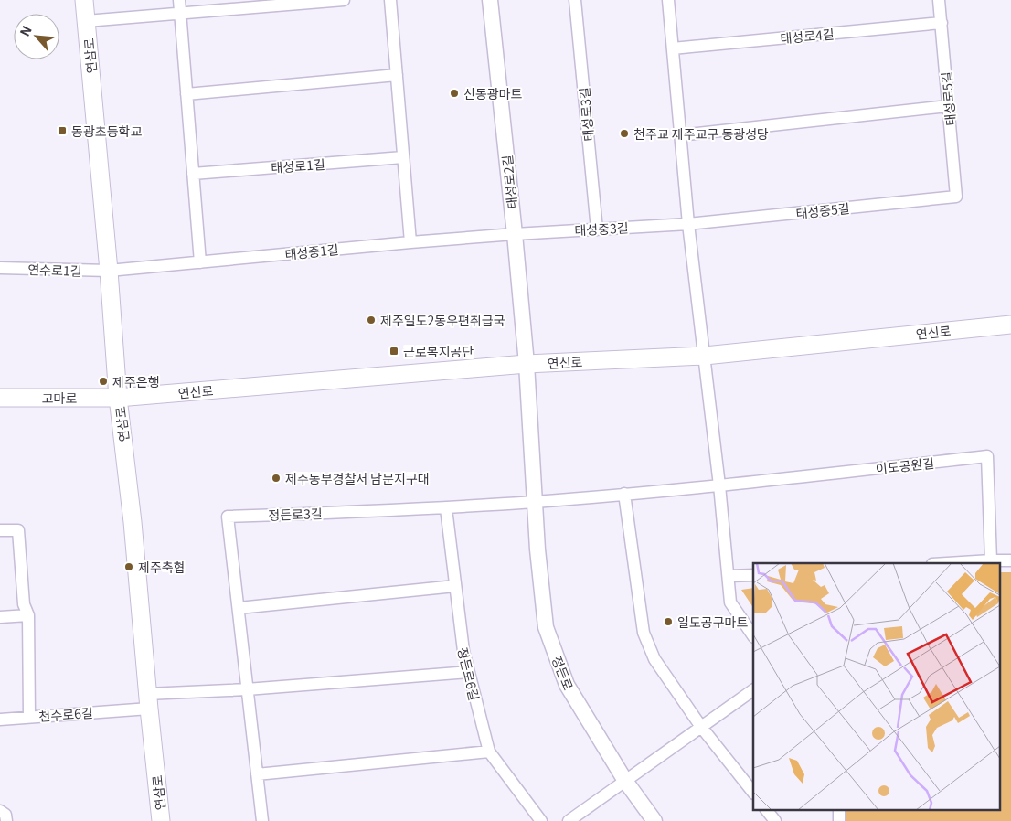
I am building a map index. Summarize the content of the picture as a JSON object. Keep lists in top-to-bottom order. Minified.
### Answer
{"streets":{"main road":["연삼로","연신로","고마로"],"street":["태성로4길","태성로5길","태성로3길","태성로1길","태성로2길","태성중5길","태성중3길","태성중1길","연수로1길","이도공원길","정든로3길","정든로","정든로6길","천수로6길"]},"crossings":[["태성로4길","태성로5길"],["연삼로","태성중1길"],["연삼로","연수로1길"],["연삼로","연신로"],["연삼로","고마로"],["연삼로","천수로6길"],["태성로5길","태성중5길"],["태성로3길","태성중3길"],["태성로2길","태성중3길"],["태성로2길","태성중1길"],["태성로2길","연신로"],["태성로2길","정든로"],["태성중5길","태성중3길"],["태성중3길","태성중1길"],["태성중1길","연수로1길"],["연신로","고마로"],["연신로","정든로"],["정든로3길","정든로"],["정든로3길","정든로6길"]],"places":{"other":["신동광마트","천주교 제주교구 동광성당","제주일도2동우편취급국","제주은행","제주동부경찰서 남문지구대","제주축협","일도공구마트"],"transit":["동광초등학교","근로복지공단"]},"north":"top left"}
